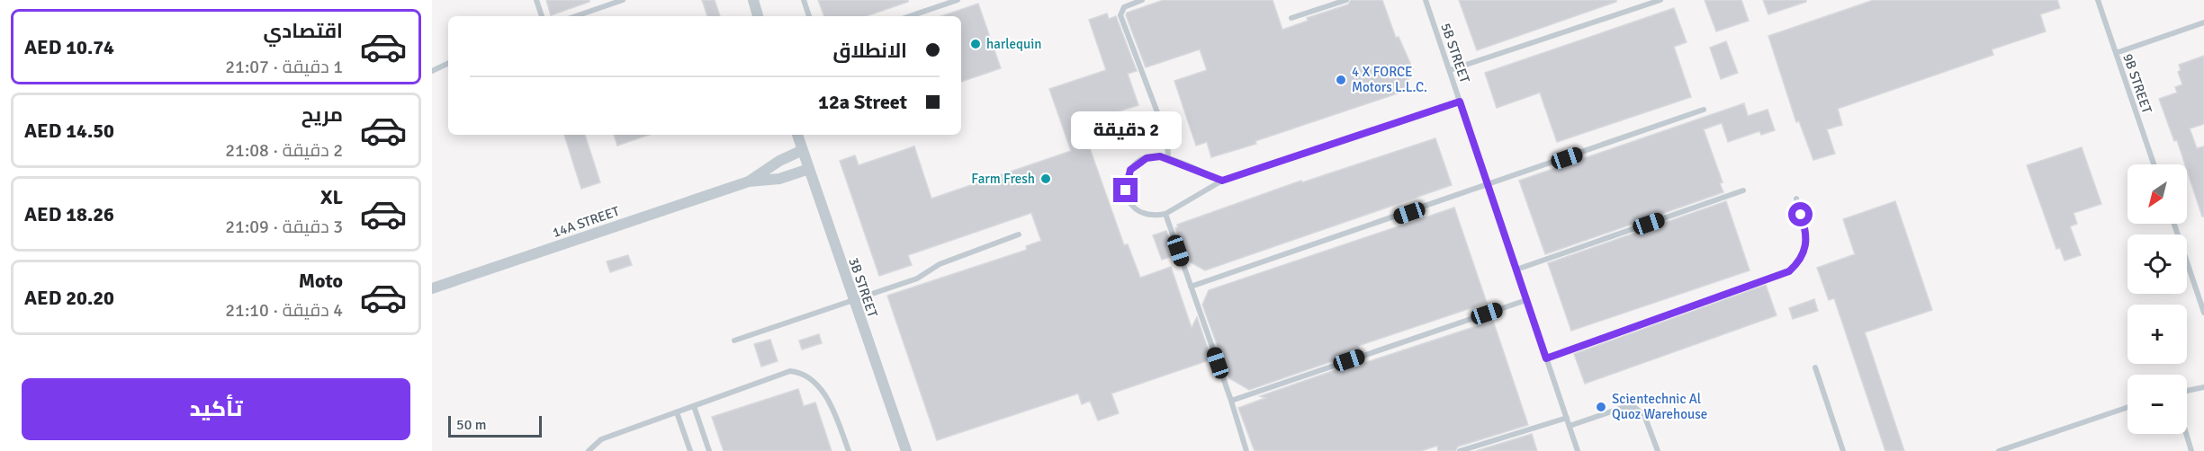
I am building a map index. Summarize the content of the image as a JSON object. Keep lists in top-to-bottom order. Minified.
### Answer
{"streets":{"street":["14A STREET","3B STREET"],"lane":["5B STREET","9B STREET"]},"crossings":[["14A STREET","3B STREET"]],"places":["harlequin","4 X FORCE Motors L.L.C.","Farm Fresh","Scientechnic Al Quoz Warehouse"],"scale_bar":"50 m","north":"bottom left","page":{"list":[{"name":"اقتصادي","note":"1 دقيقة · 21:07","value":"AED 10.74"},{"name":"مريح","note":"2 دقيقة · 21:08","value":"AED 14.50"},{"name":"XL","note":"3 دقيقة · 21:09","value":"AED 18.26"},{"name":"Moto","note":"4 دقيقة · 21:10","value":"AED 20.20"}],"banner":["الانطلاق","12a Street"],"bubble":"2 دقيقة","map_buttons":["+","−"],"buttons":"تأكيد","scale":"50 m"}}
